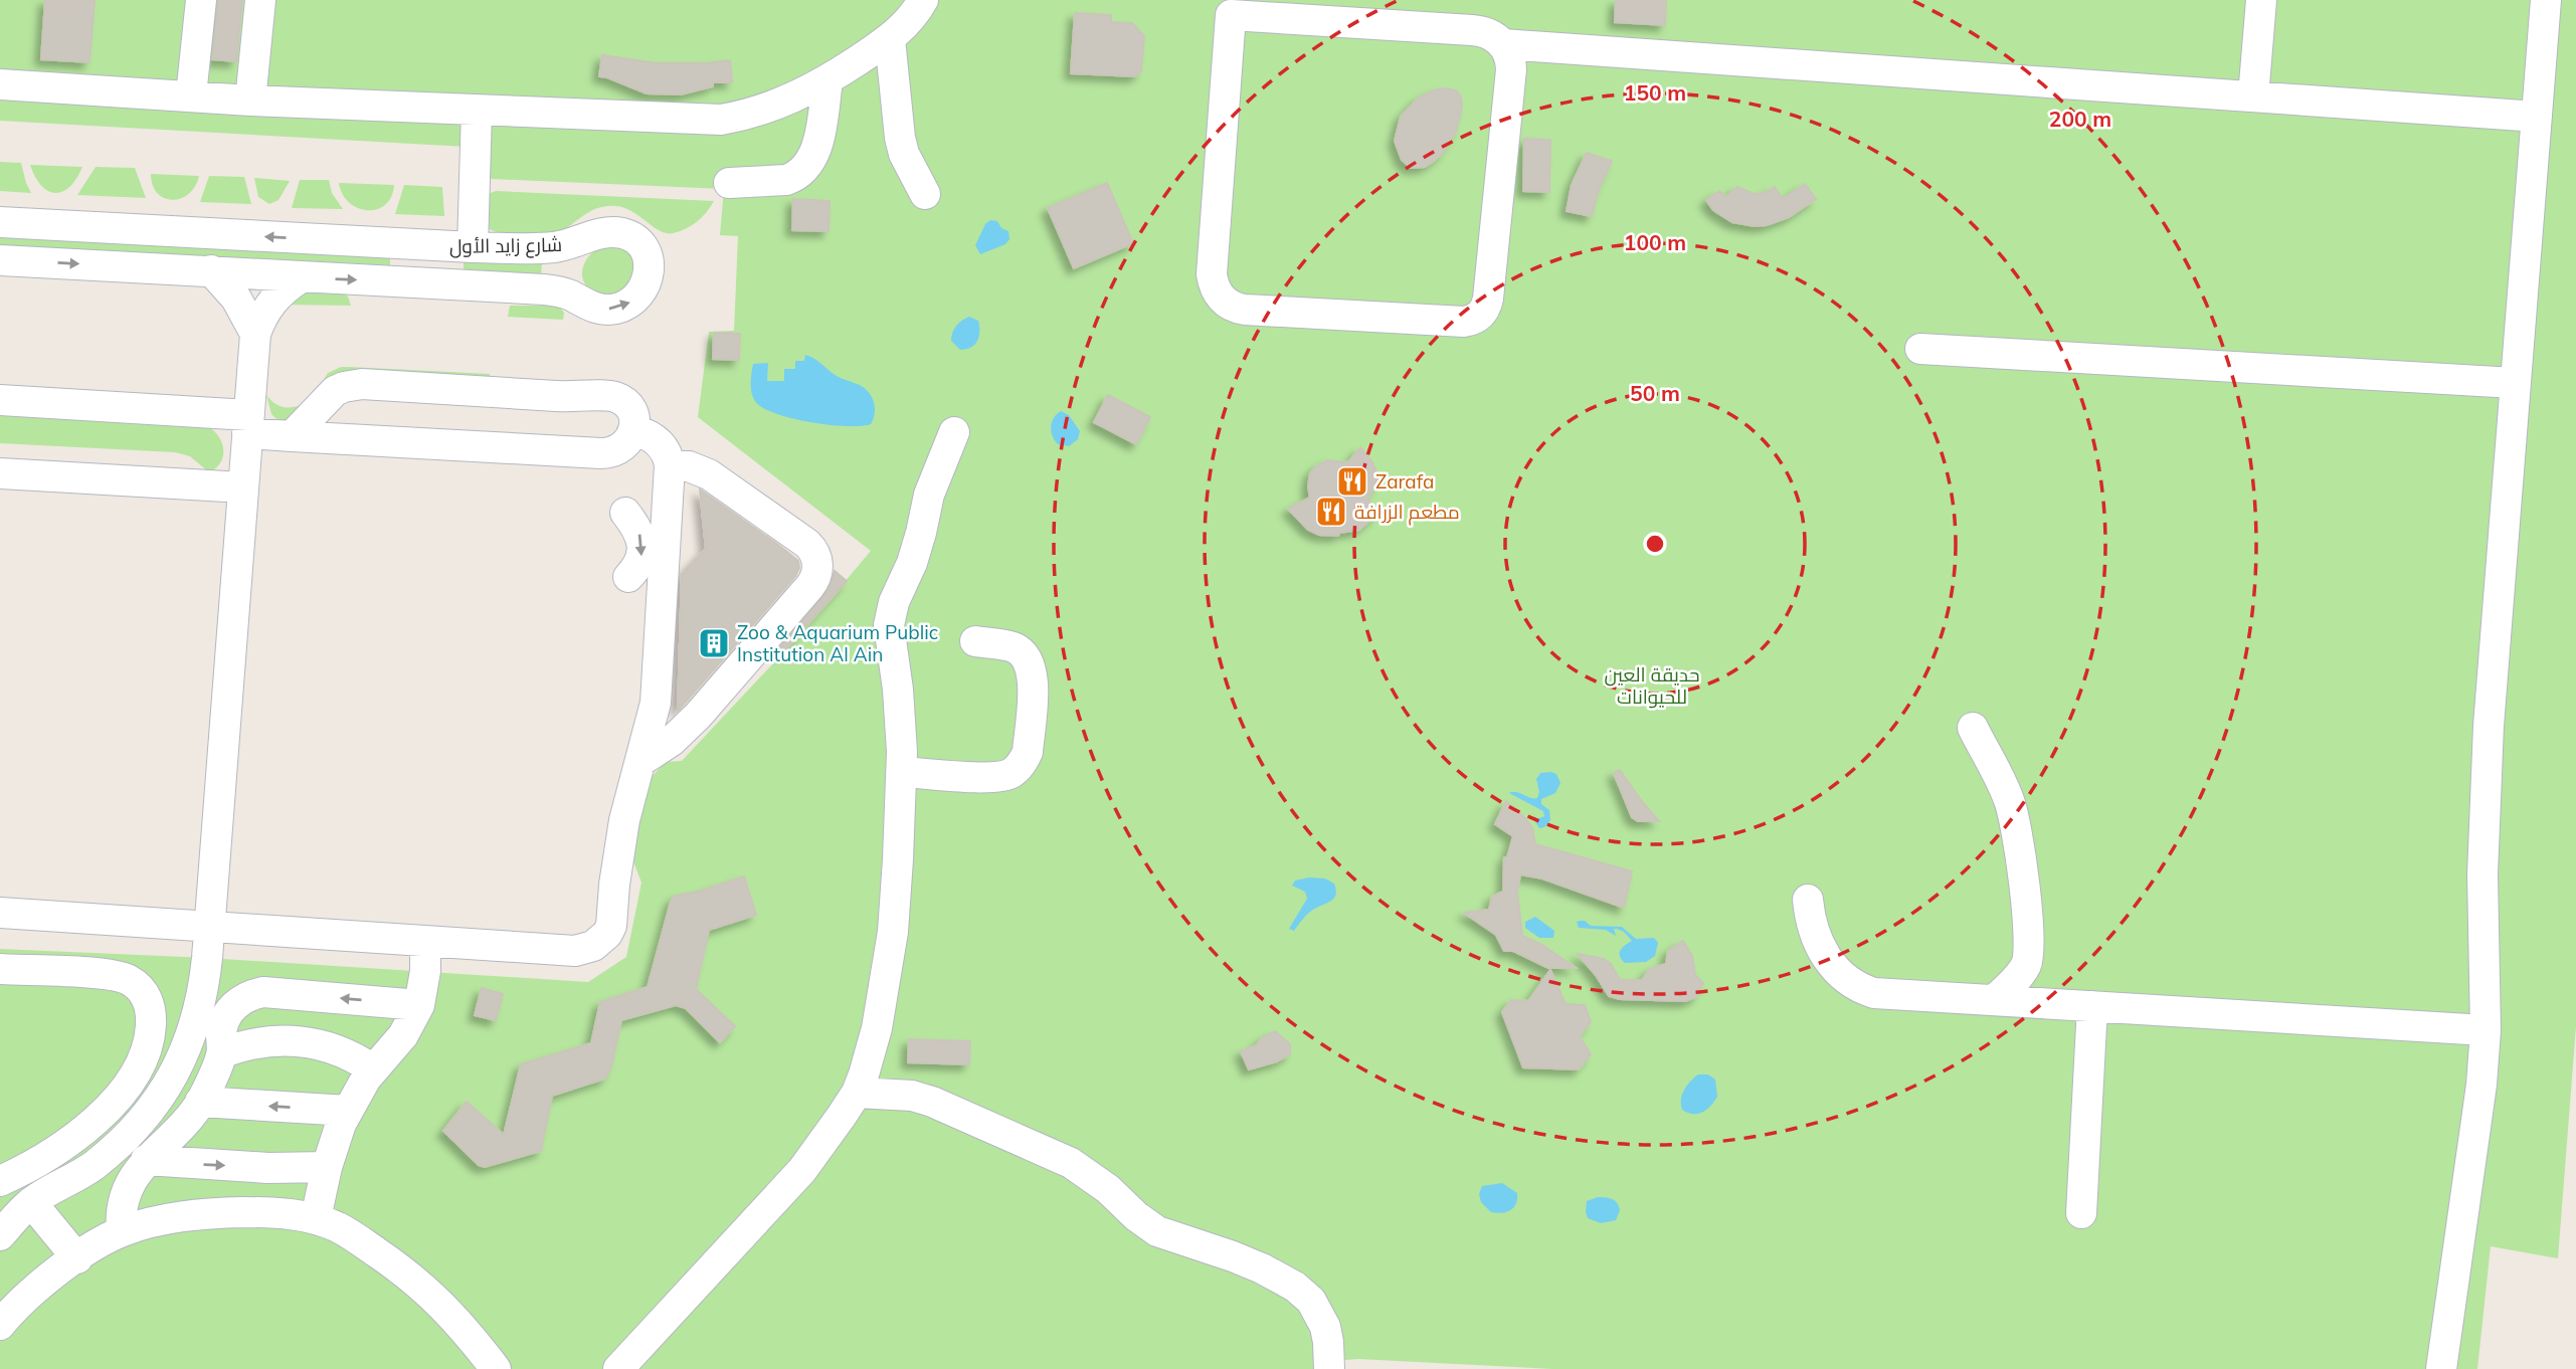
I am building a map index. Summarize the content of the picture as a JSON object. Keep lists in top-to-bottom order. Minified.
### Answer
{"streets":{"street":["شارع زايد الأول"]},"parks":["حديقة العين للحيوانات"],"places":{"restaurant":["Zarafa","مطعم الزرافة"],"building":["Zoo & Aquarium Public Institution Al Ain"]},"rings":["150 m","200 m","100 m","50 m"]}
